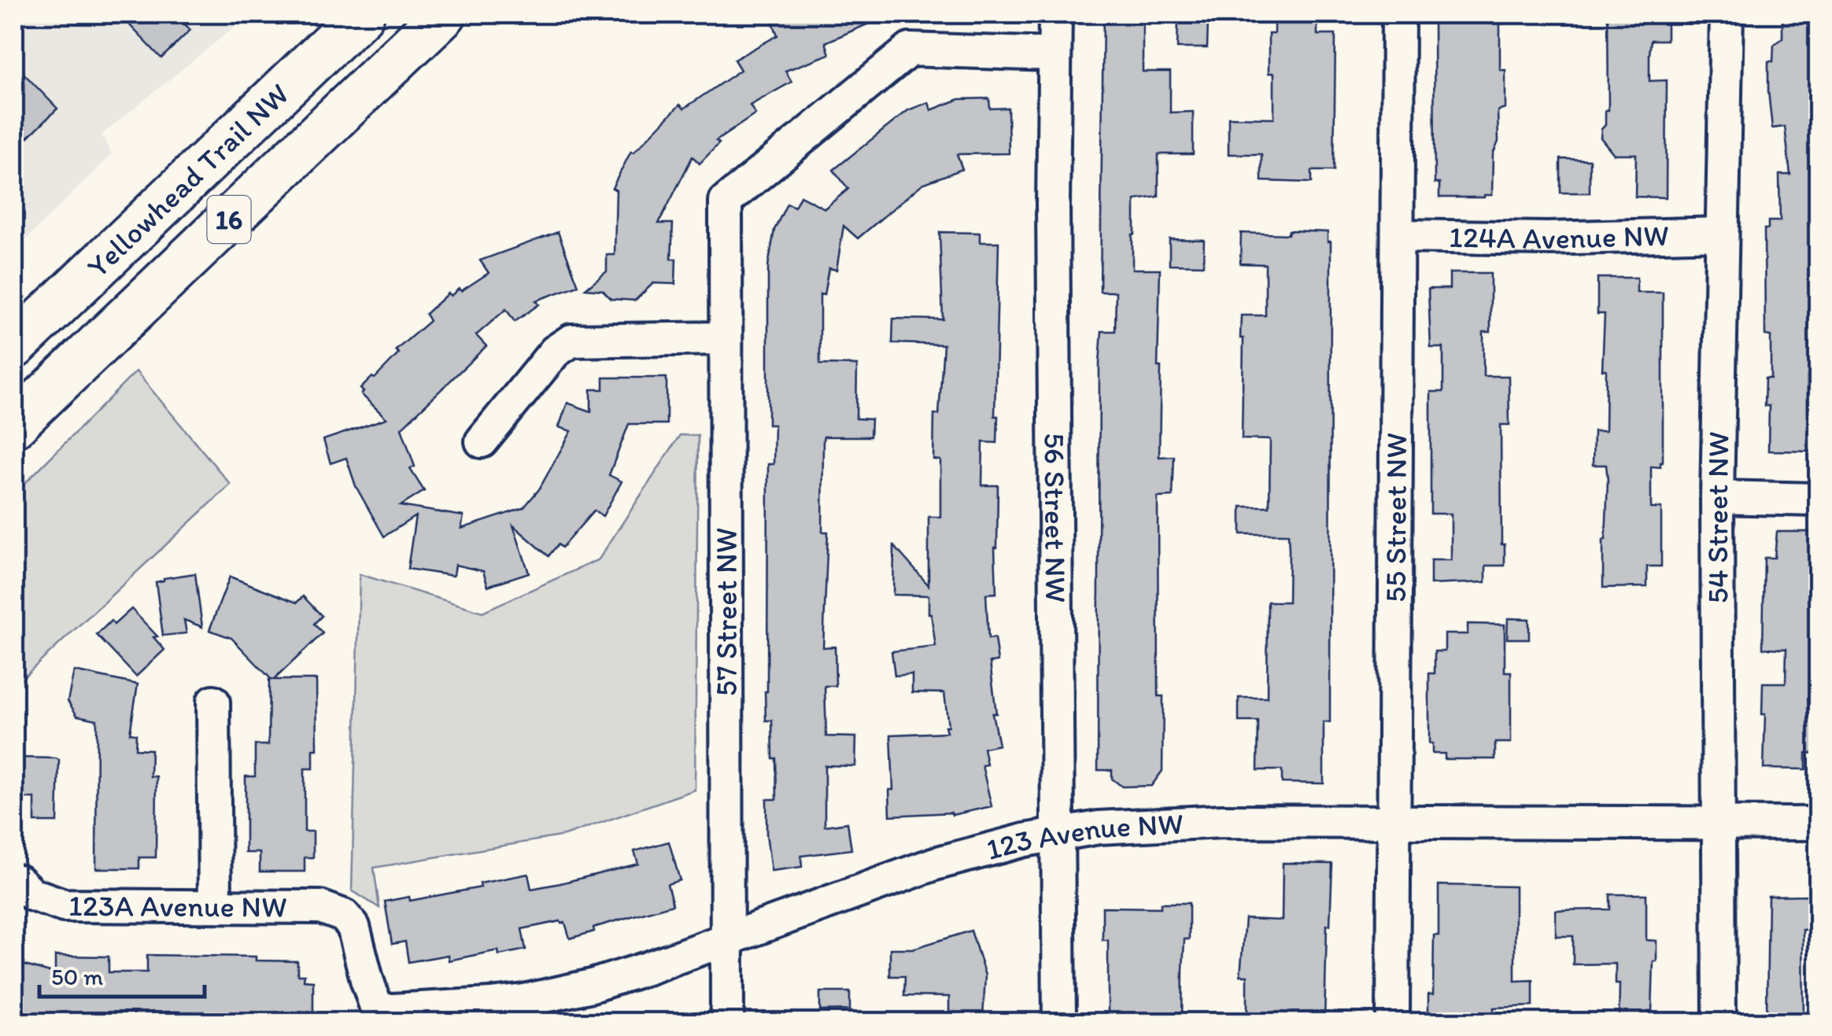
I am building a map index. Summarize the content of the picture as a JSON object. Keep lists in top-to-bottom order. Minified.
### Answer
{"streets":{"highway":["Yellowhead Trail NW","16"],"street":["124A Avenue NW","56 Street NW","55 Street NW","54 Street NW","57 Street NW","123 Avenue NW","123A Avenue NW"]},"crossings":[["124A Avenue NW","55 Street NW"],["124A Avenue NW","54 Street NW"],["56 Street NW","57 Street NW"],["56 Street NW","123 Avenue NW"],["55 Street NW","123 Avenue NW"],["54 Street NW","123 Avenue NW"],["57 Street NW","123 Avenue NW"],["123 Avenue NW","123A Avenue NW"]],"scale_bar":"50 m"}
